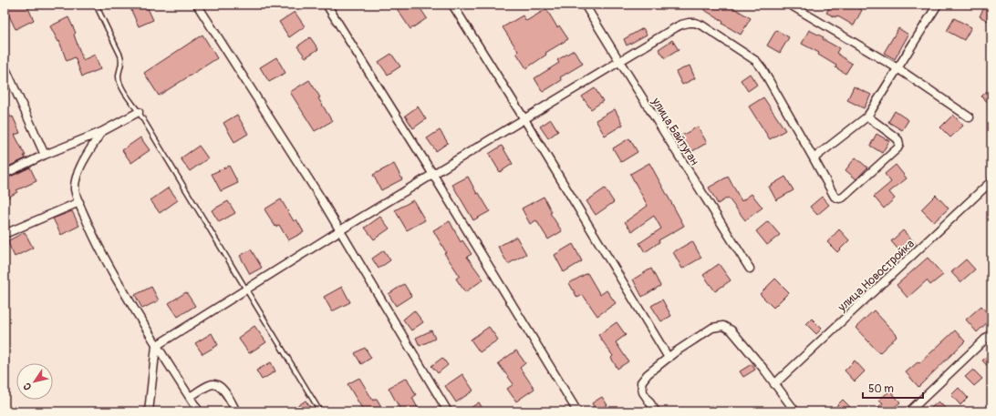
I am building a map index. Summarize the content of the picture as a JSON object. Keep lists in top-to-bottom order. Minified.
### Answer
{"streets":{"street":["улица Байтуган","улица Новостройка"]},"scale_bar":"50 m","north":"bottom left"}
